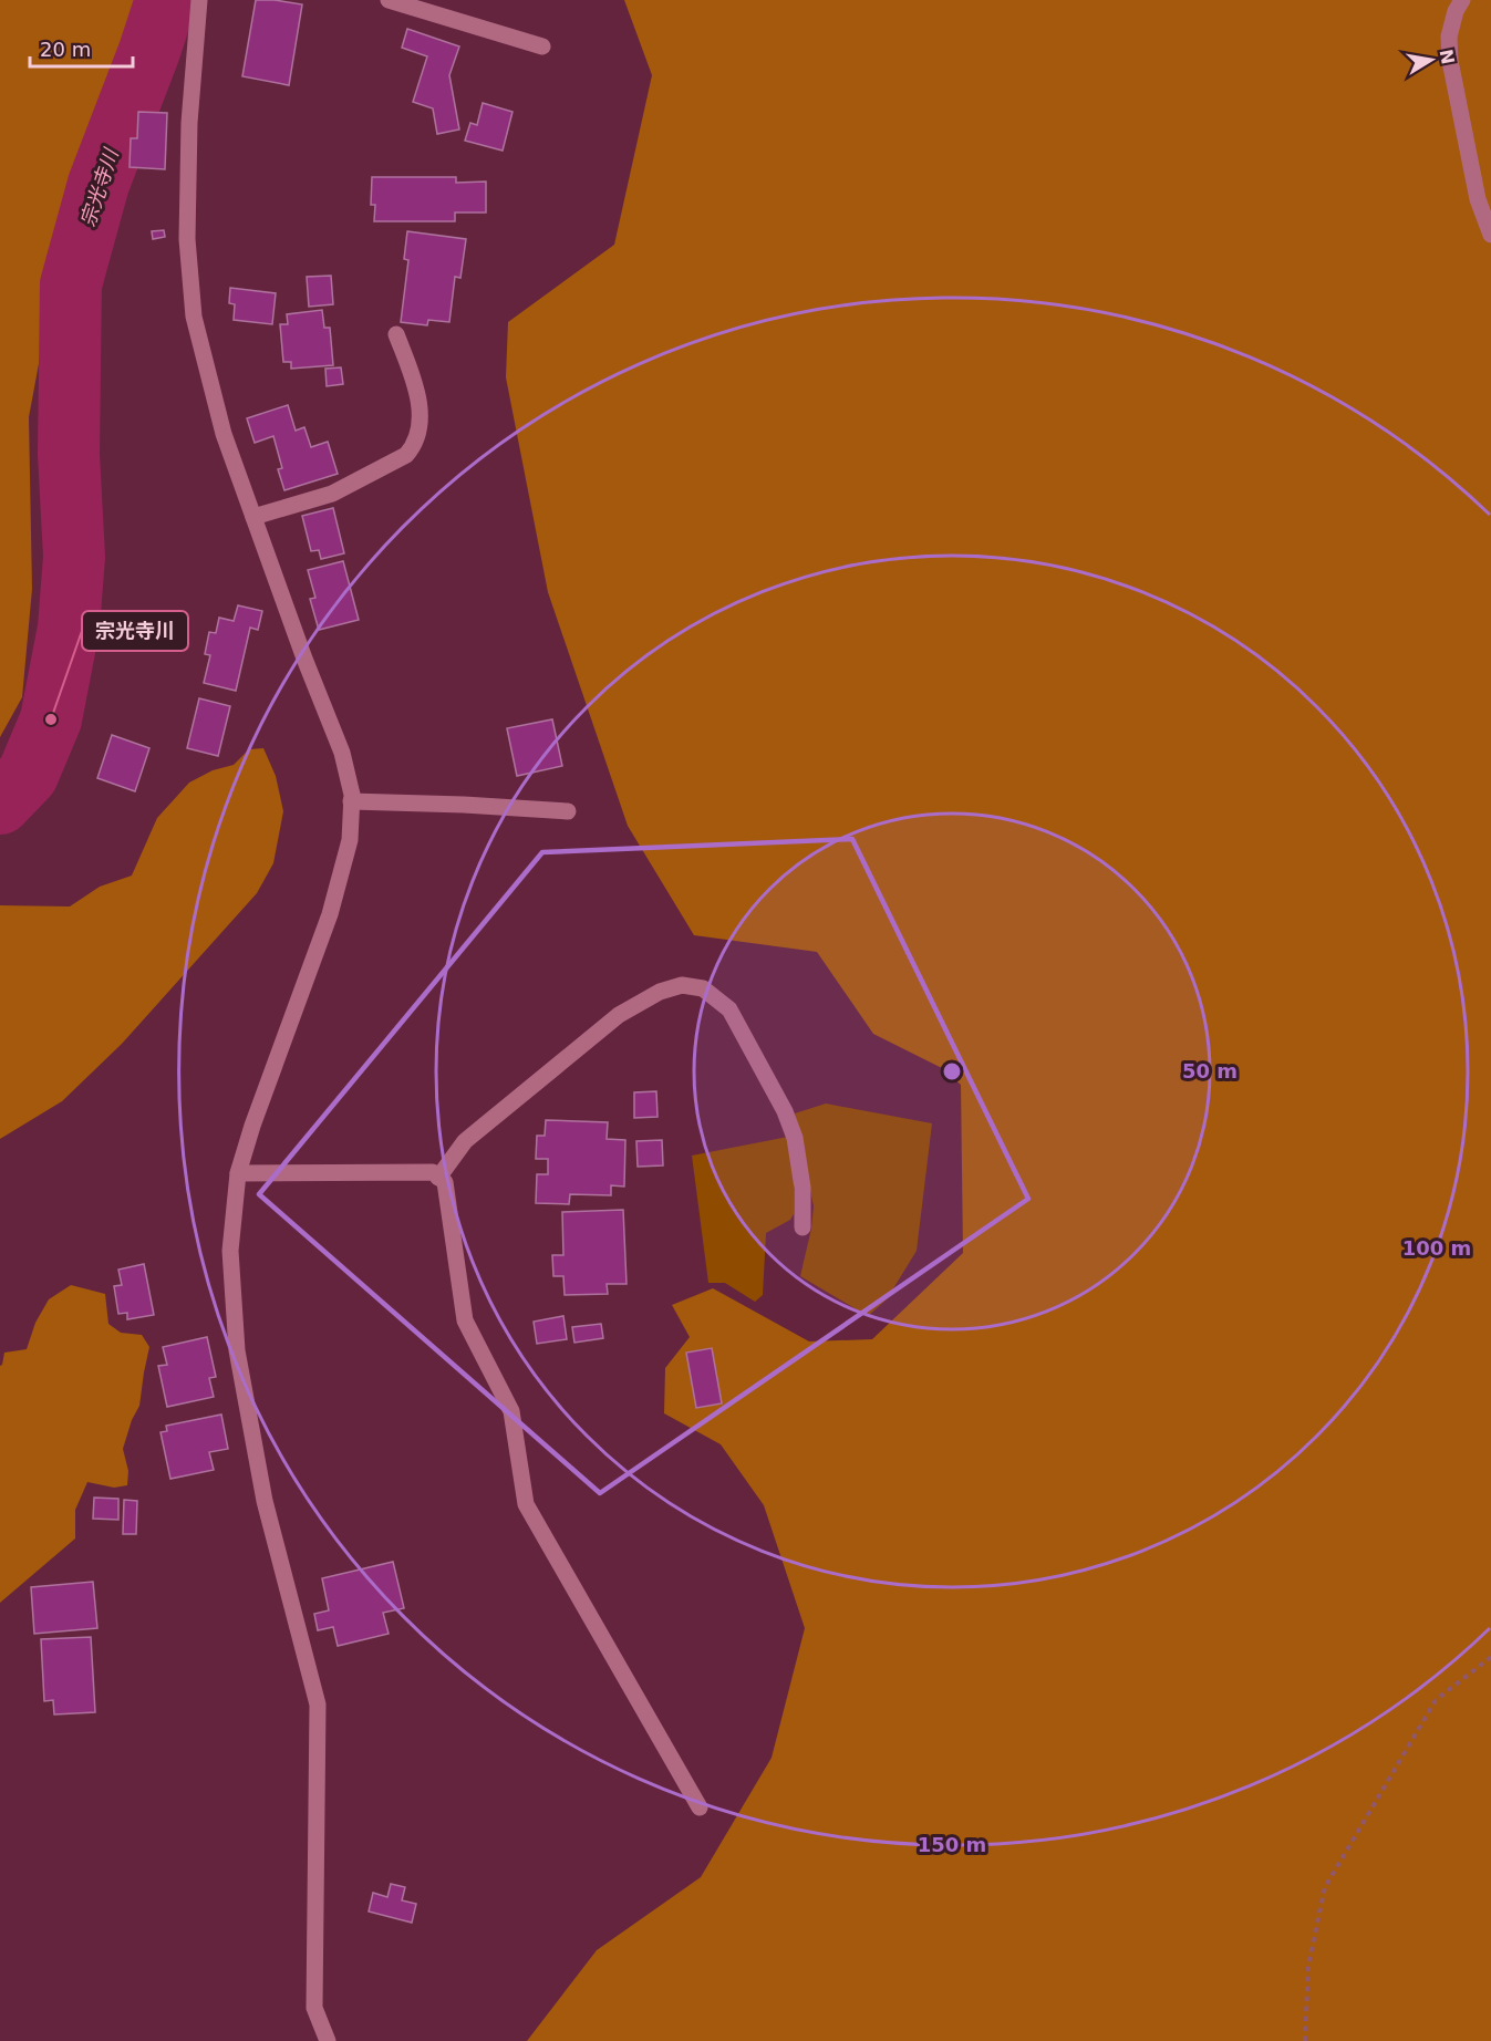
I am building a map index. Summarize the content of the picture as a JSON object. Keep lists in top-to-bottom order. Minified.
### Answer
{"water":["宗光寺川"],"places":["宗光寺川"],"scale_bar":"20 m","north":"right","rings":["50 m","100 m","150 m"]}
